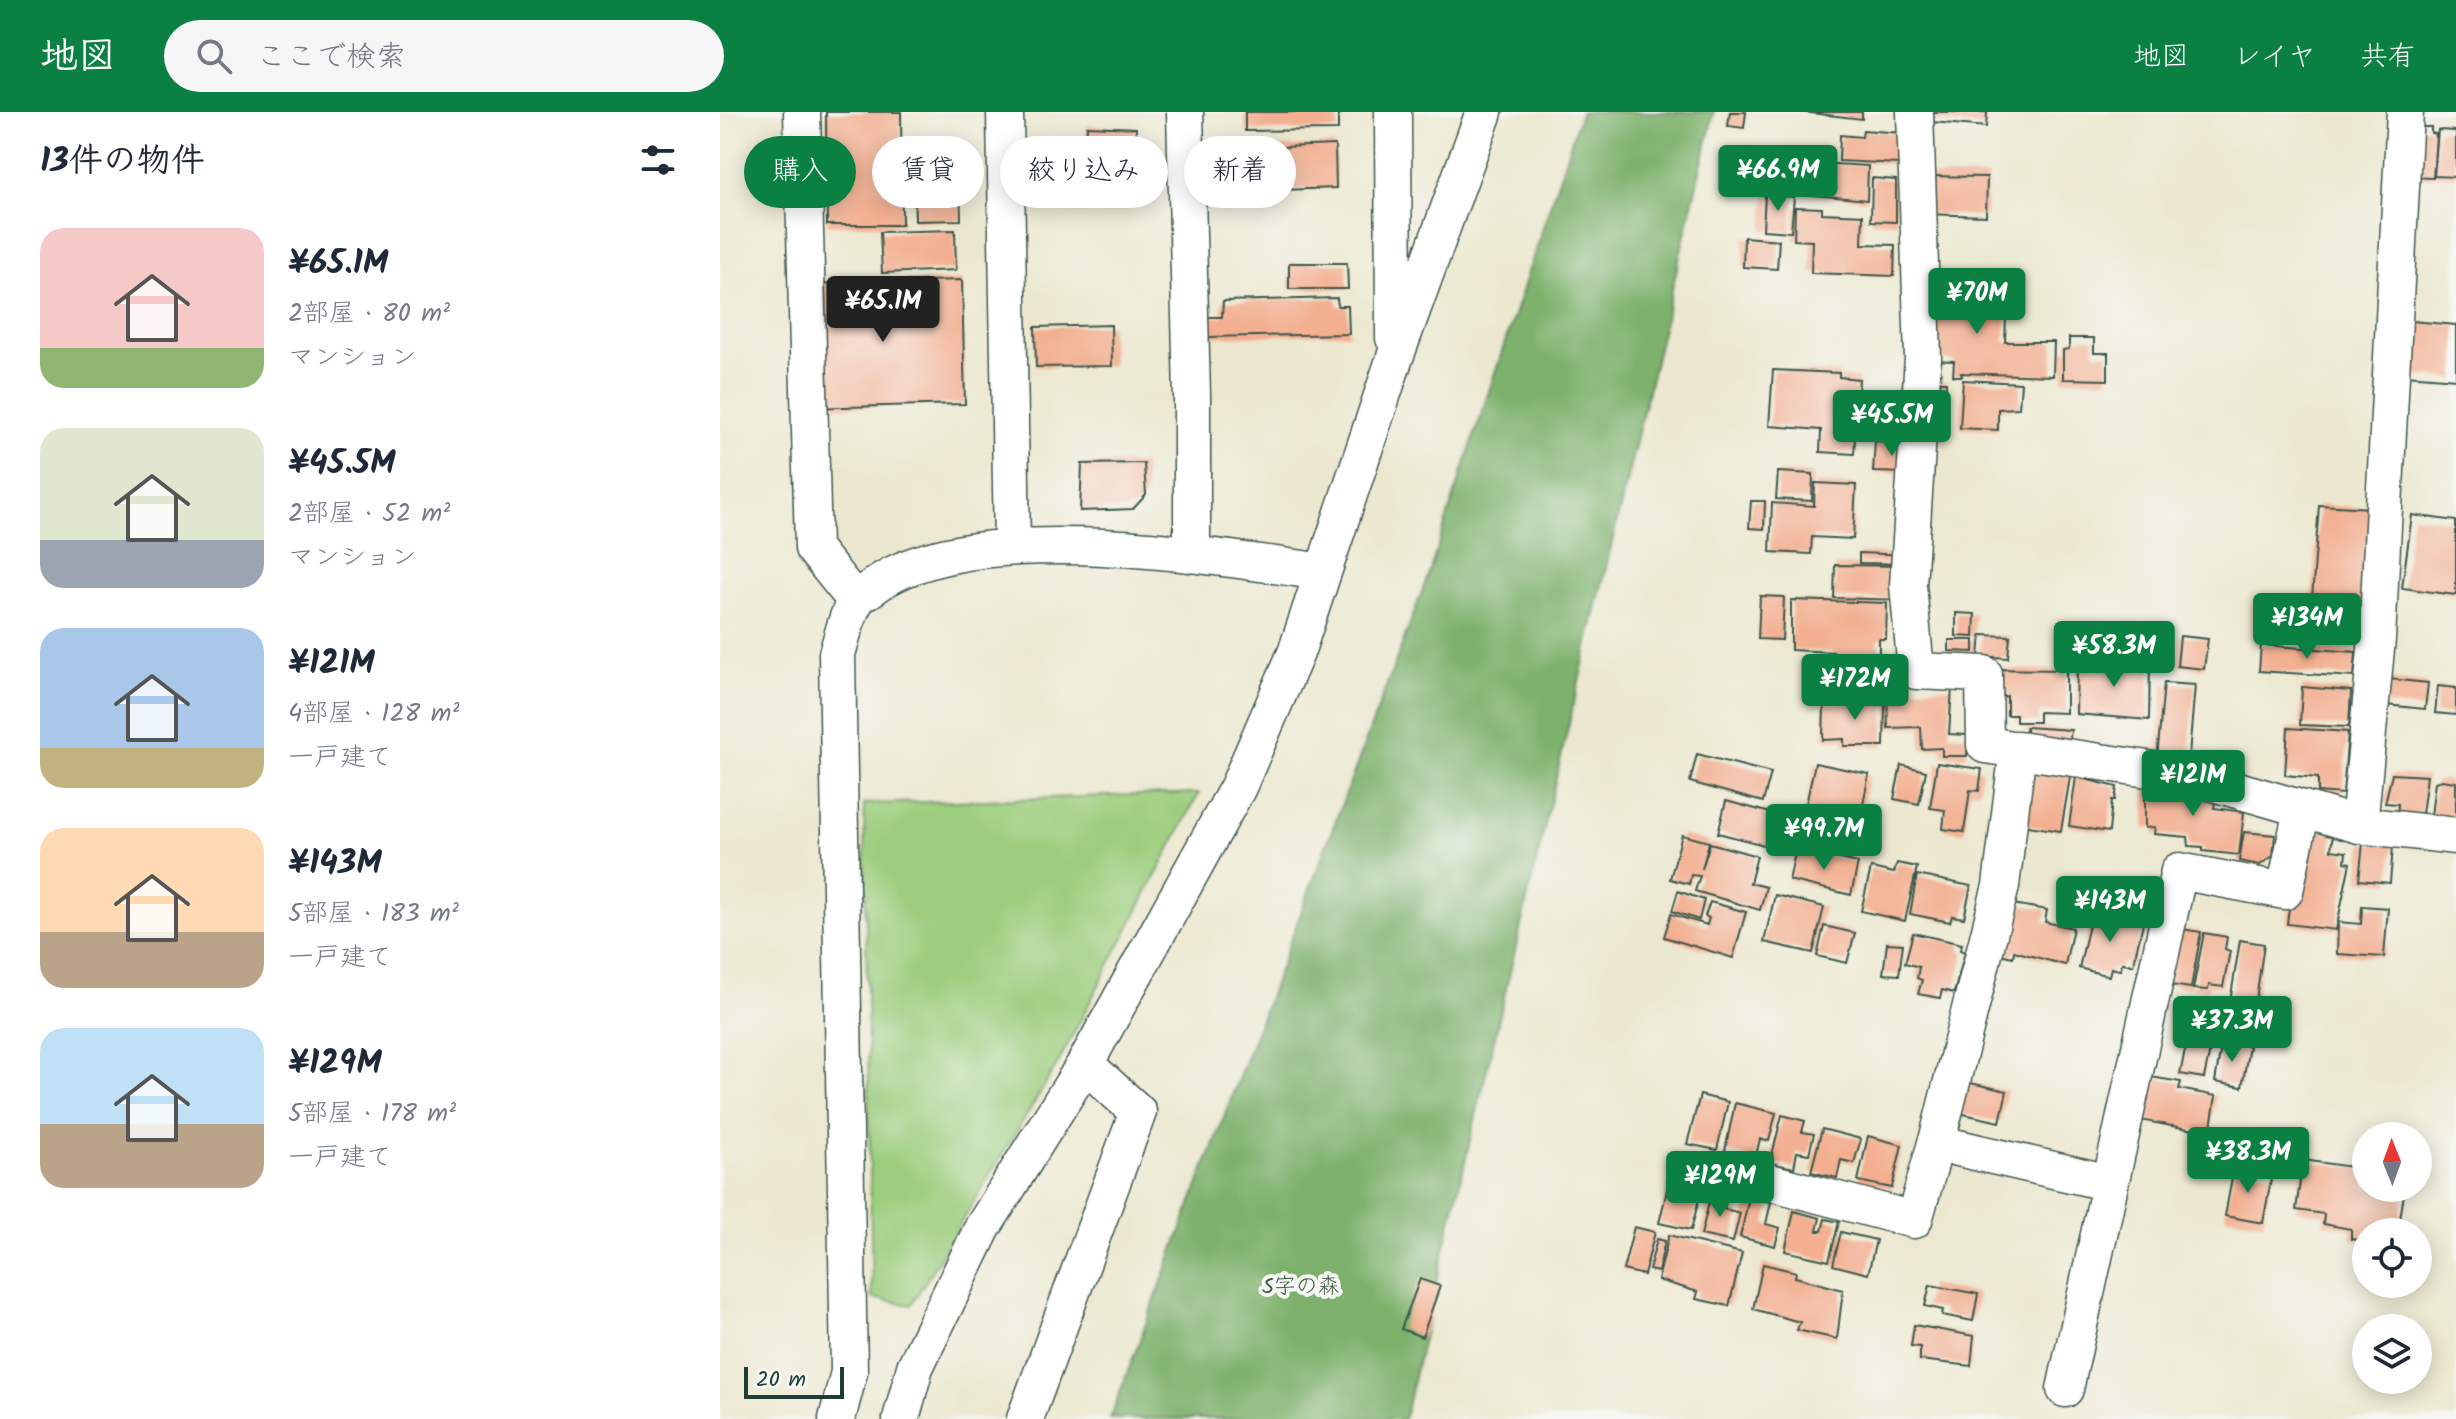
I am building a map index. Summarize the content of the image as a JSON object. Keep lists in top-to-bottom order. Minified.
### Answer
{"parks":["S字の森"],"scale_bar":"20 m","north":"top","page":{"header":"地図","search":"ここで検索","nav":["地図","レイヤ","共有"],"heading":"13件の物件","chip":["購入","賃貸","絞り込み","新着"],"price":["¥66.9M","¥70M","¥65.1M","¥45.5M","¥134M","¥58.3M","¥172M","¥121M","¥99.7M","¥143M","¥37.3M","¥38.3M","¥129M"],"list":[{"name":"¥65.1M","note":"2部屋 · 80 m² · マンション"},{"name":"¥45.5M","note":"2部屋 · 52 m² · マンション"},{"name":"¥121M","note":"4部屋 · 128 m² · 一戸建て"},{"name":"¥143M","note":"5部屋 · 183 m² · 一戸建て"},{"name":"¥129M","note":"5部屋 · 178 m² · 一戸建て"}],"scale":"20 m"}}
